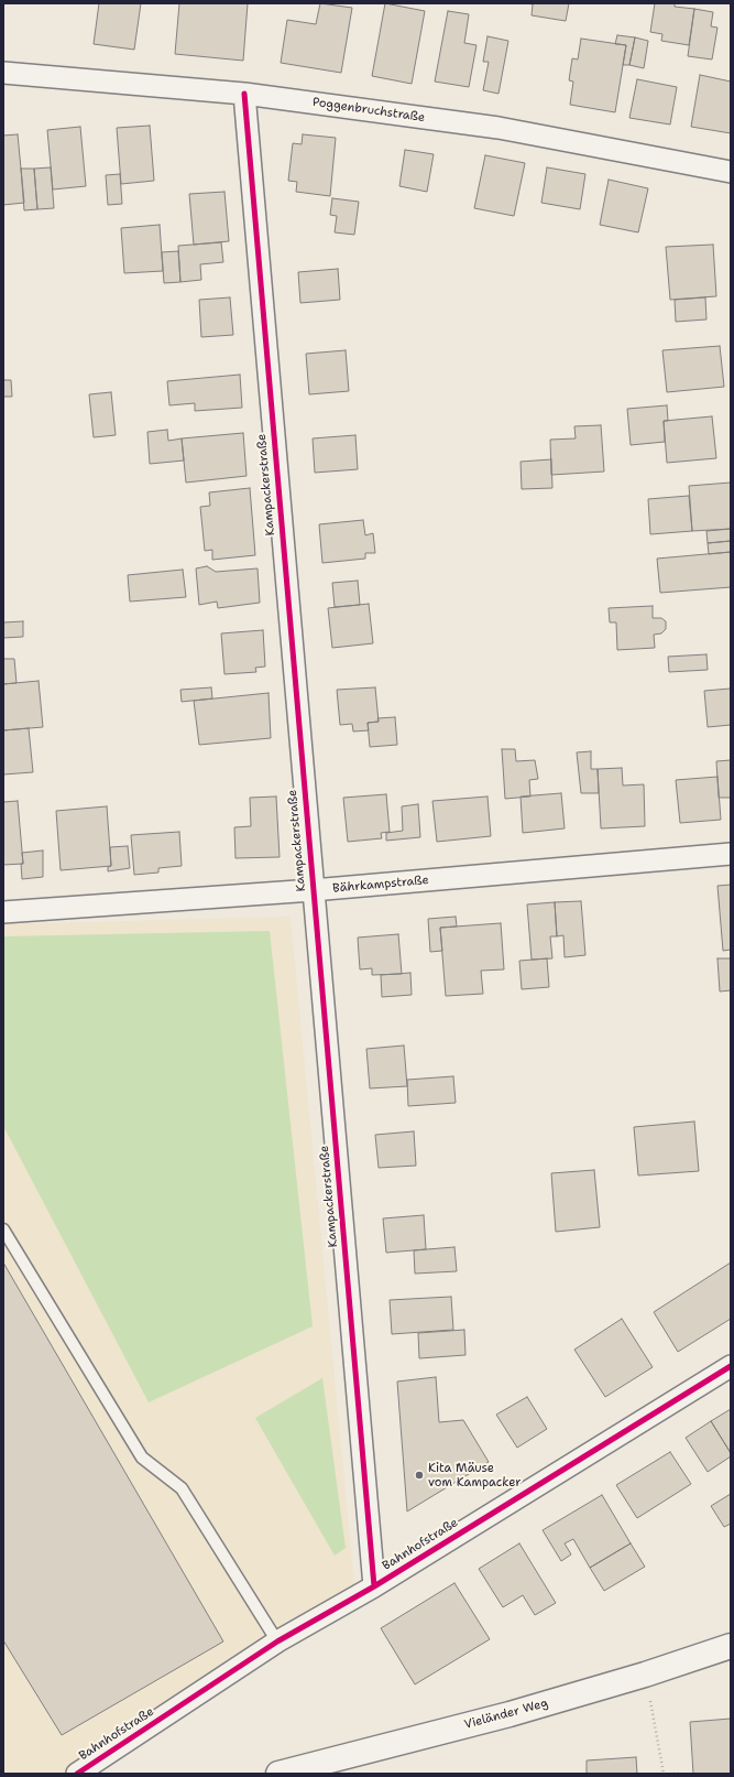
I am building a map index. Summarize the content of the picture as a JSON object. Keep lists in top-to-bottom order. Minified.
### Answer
{"streets":{"street":["Poggenbruchstraße","Kampackerstraße","Bährkampstraße","Bahnhofstraße","Vieländer Weg"]},"crossings":[["Poggenbruchstraße","Kampackerstraße"],["Kampackerstraße","Bährkampstraße"],["Kampackerstraße","Bahnhofstraße"]],"places":["Kita Mäuse vom Kampacker"]}
